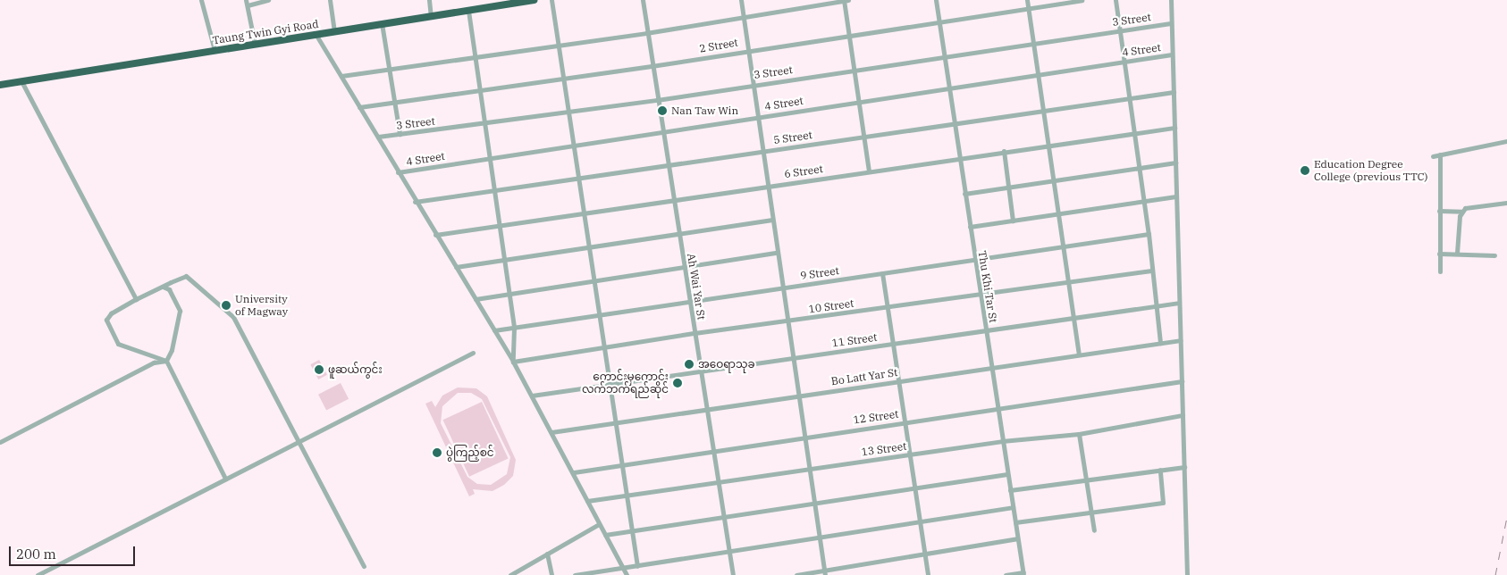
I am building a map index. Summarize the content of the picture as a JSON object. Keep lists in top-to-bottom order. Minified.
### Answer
{"streets":{"highway":["Taung Twin Gyi Road"],"street":["3 Street","2 Street","4 Street","5 Street","6 Street","9 Street","Ah Wai Yar St","Thu Khi Tar St","10 Street","11 Street","Bo Latt Yar St","12 Street","13 Street"]},"crossings":[["3 Street","Ah Wai Yar St"],["3 Street","Thu Khi Tar St"],["2 Street","Ah Wai Yar St"],["2 Street","Thu Khi Tar St"],["4 Street","Ah Wai Yar St"],["4 Street","Thu Khi Tar St"],["5 Street","Ah Wai Yar St"],["5 Street","Thu Khi Tar St"],["6 Street","Ah Wai Yar St"],["6 Street","Thu Khi Tar St"],["9 Street","Ah Wai Yar St"],["9 Street","Thu Khi Tar St"],["Ah Wai Yar St","10 Street"],["Ah Wai Yar St","11 Street"],["Ah Wai Yar St","Bo Latt Yar St"],["Ah Wai Yar St","12 Street"],["Ah Wai Yar St","13 Street"],["Thu Khi Tar St","10 Street"],["Thu Khi Tar St","11 Street"],["Thu Khi Tar St","Bo Latt Yar St"],["Thu Khi Tar St","12 Street"],["Thu Khi Tar St","13 Street"]],"places":["Nan Taw Win","Education Degree College (previous TTC)","University of Magway","အဝေရာသုခ","ဖူဆယ်ကွင်း","ကောင်းမှကောင်း လက်ဘက်ရည်ဆိုင်","ပွဲကြည့်စင်"],"scale_bar":"200 m"}
